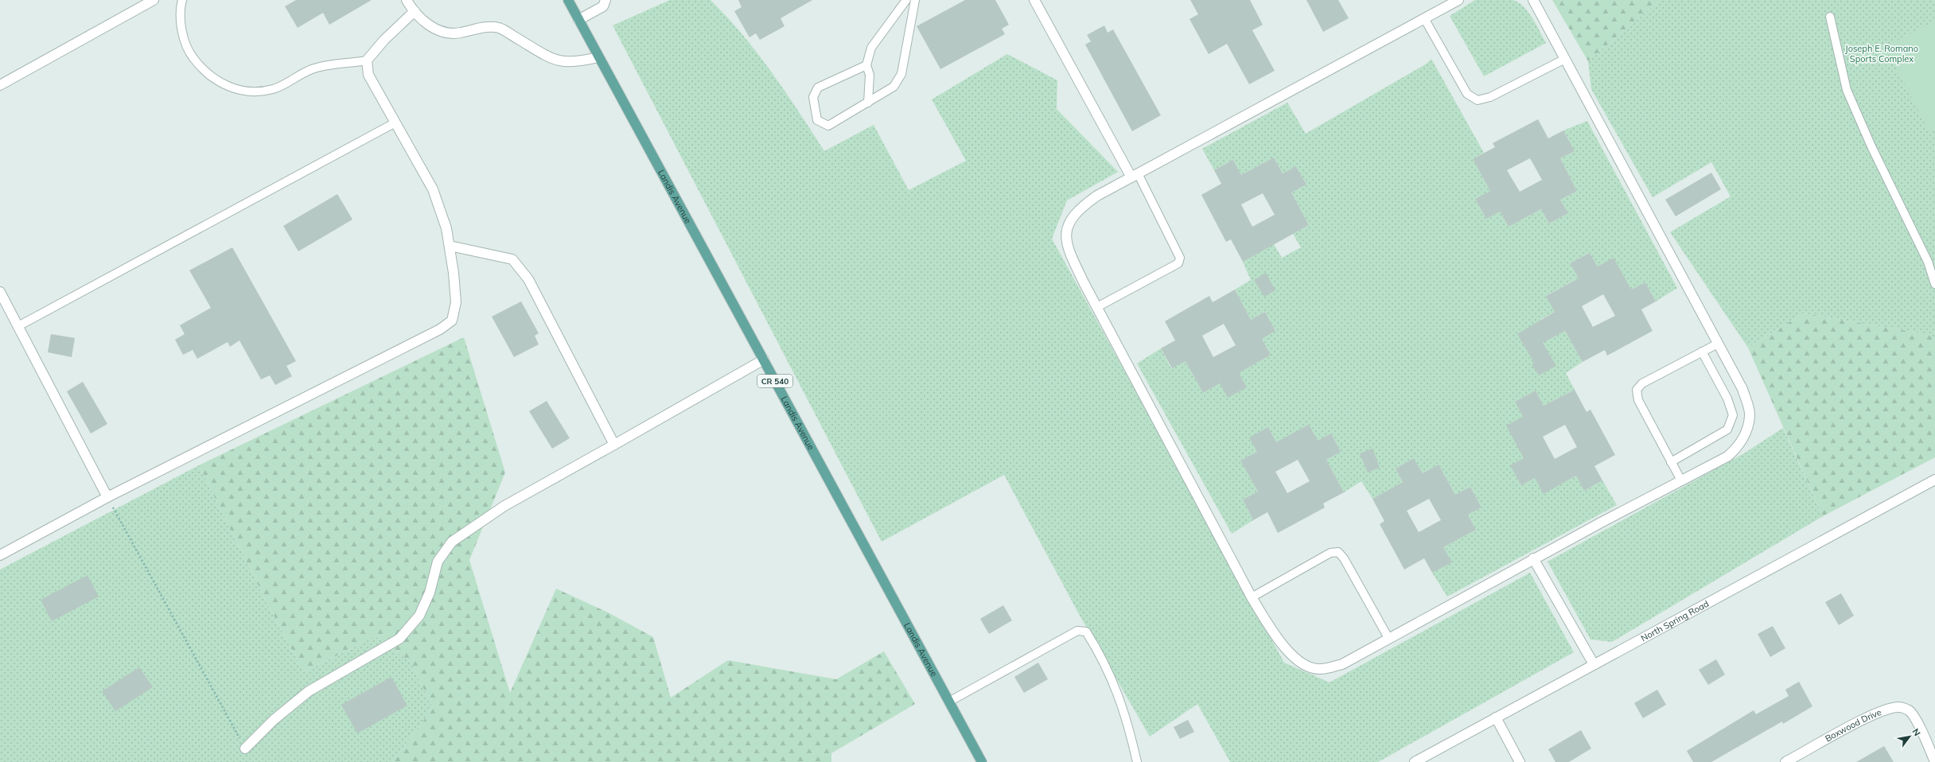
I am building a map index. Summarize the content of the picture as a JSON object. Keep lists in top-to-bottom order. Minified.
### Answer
{"streets":{"main road":["Landis Avenue","CR 540"],"street":["North Spring Road","Boxwood Drive"]},"parks":["Joseph E. Romano Sports Complex"],"north":"top right"}
